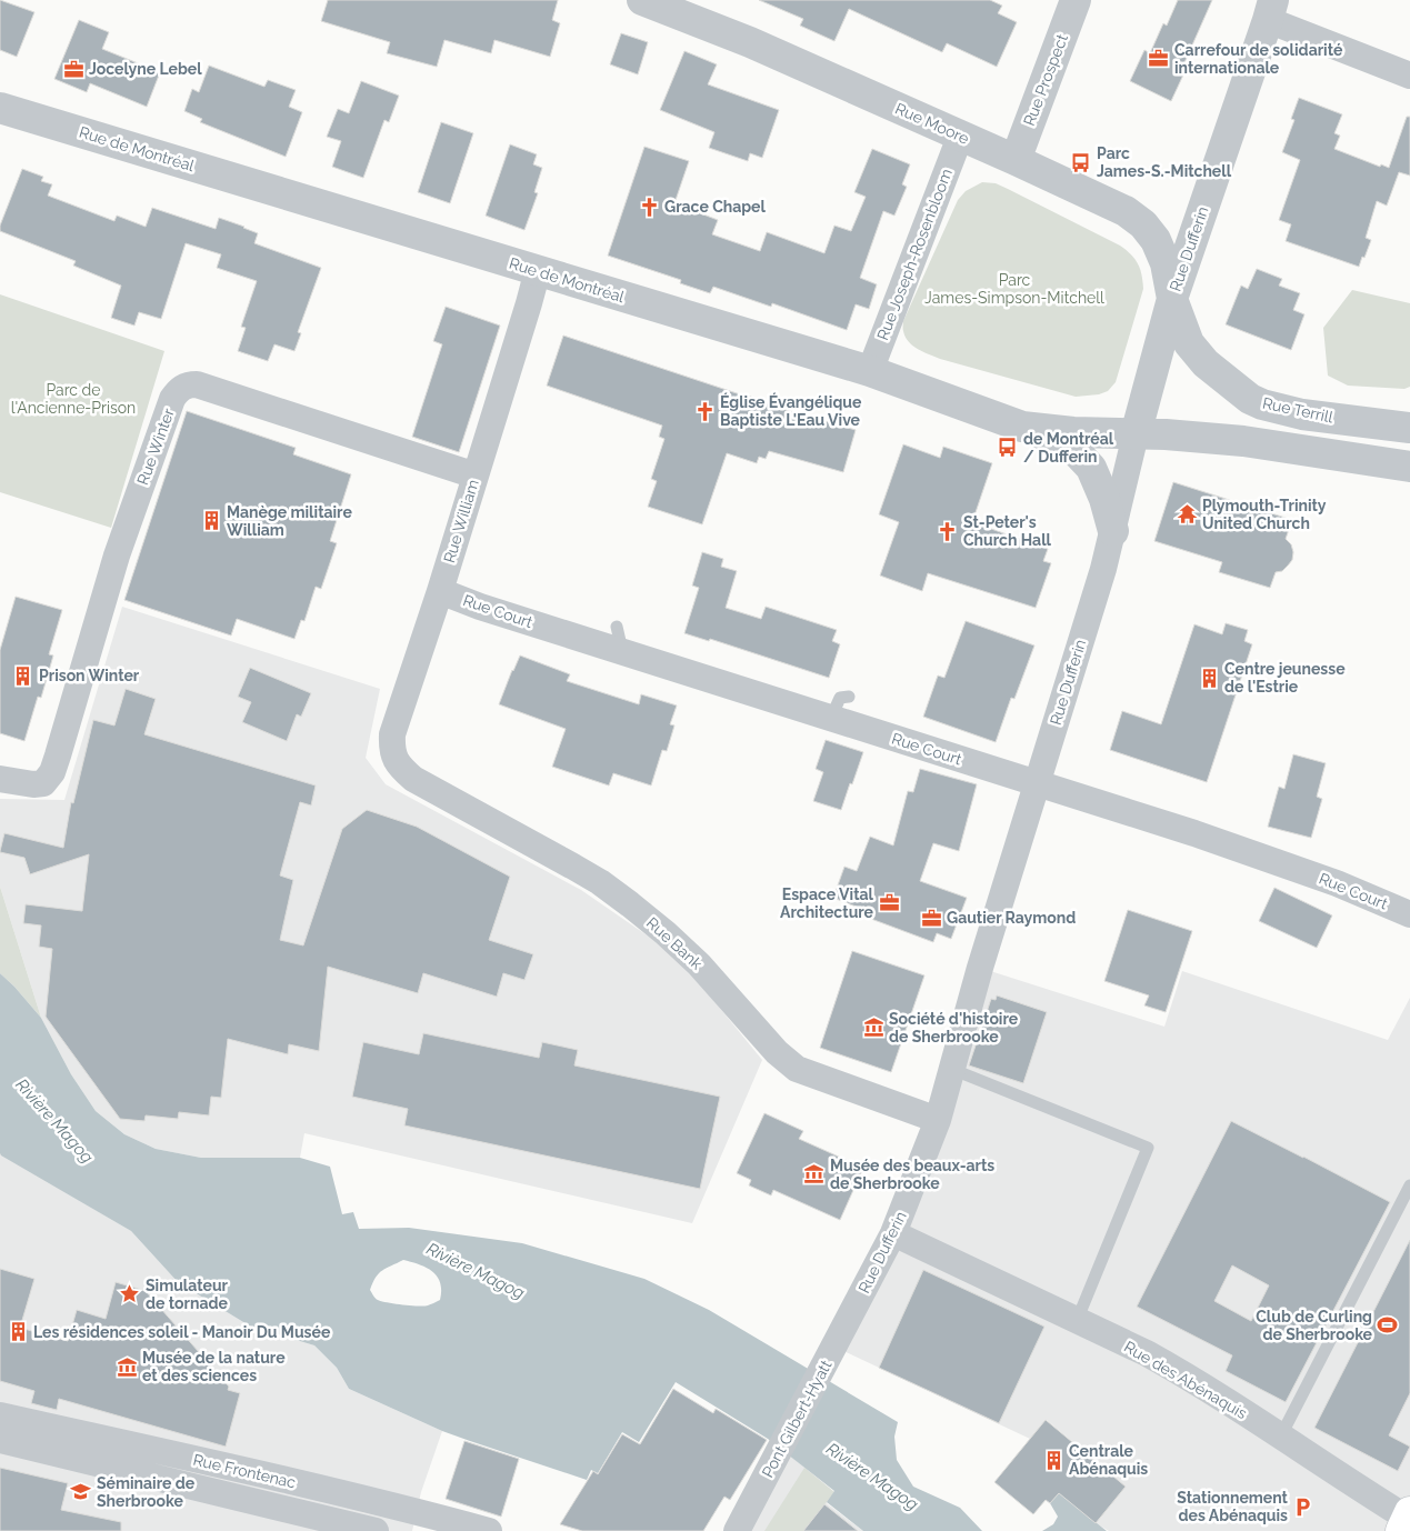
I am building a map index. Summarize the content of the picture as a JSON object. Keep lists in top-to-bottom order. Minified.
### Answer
{"streets":{"street":["Rue Prospect","Rue Moore","Rue de Montréal","Rue Dufferin","Rue Joseph-Rosenbloom","Rue Terrill","Rue Winter","Rue William","Rue Court","Rue Bank","Rue des Abénaquis","Pont Gilbert-Hyatt","Rue Frontenac"]},"crossings":[["Rue Prospect","Rue Moore"],["Rue Moore","Rue Dufferin"],["Rue Moore","Rue Joseph-Rosenbloom"],["Rue Moore","Rue Terrill"],["Rue de Montréal","Rue Dufferin"],["Rue de Montréal","Rue Joseph-Rosenbloom"],["Rue de Montréal","Rue William"],["Rue Dufferin","Rue Terrill"],["Rue Dufferin","Rue Court"],["Rue Dufferin","Rue Bank"],["Rue Dufferin","Rue des Abénaquis"],["Rue Dufferin","Pont Gilbert-Hyatt"],["Rue Winter","Rue William"],["Rue William","Rue Court"],["Rue William","Rue Bank"]],"water":["Rivière Magog"],"parks":["Parc James-Simpson-Mitchell","Parc de l'Ancienne-Prison"],"places":{"office":["Carrefour de solidarité internationale","Jocelyne Lebel","Espace Vital Architecture","Gautier Raymond"],"bus stop":["Parc James-S.-Mitchell","de Montréal / Dufferin"],"church":["Grace Chapel","Église Évangélique Baptiste L'Eau Vive","St-Peter's Church Hall"],"temple":["Plymouth-Trinity United Church"],"building":["Manège militaire William","Prison Winter","Centre jeunesse de l'Estrie","Les résidences soleil - Manoir Du Musée","Centrale Abénaquis"],"museum":["Société d'histoire de Sherbrooke","Musée des beaux-arts de Sherbrooke","Musée de la nature et des sciences"],"place":["Simulateur de tornade"],"sports":["Club de Curling de Sherbrooke"],"school or university":["Séminaire de Sherbrooke"],"parking":["Stationnement des Abénaquis"]}}
